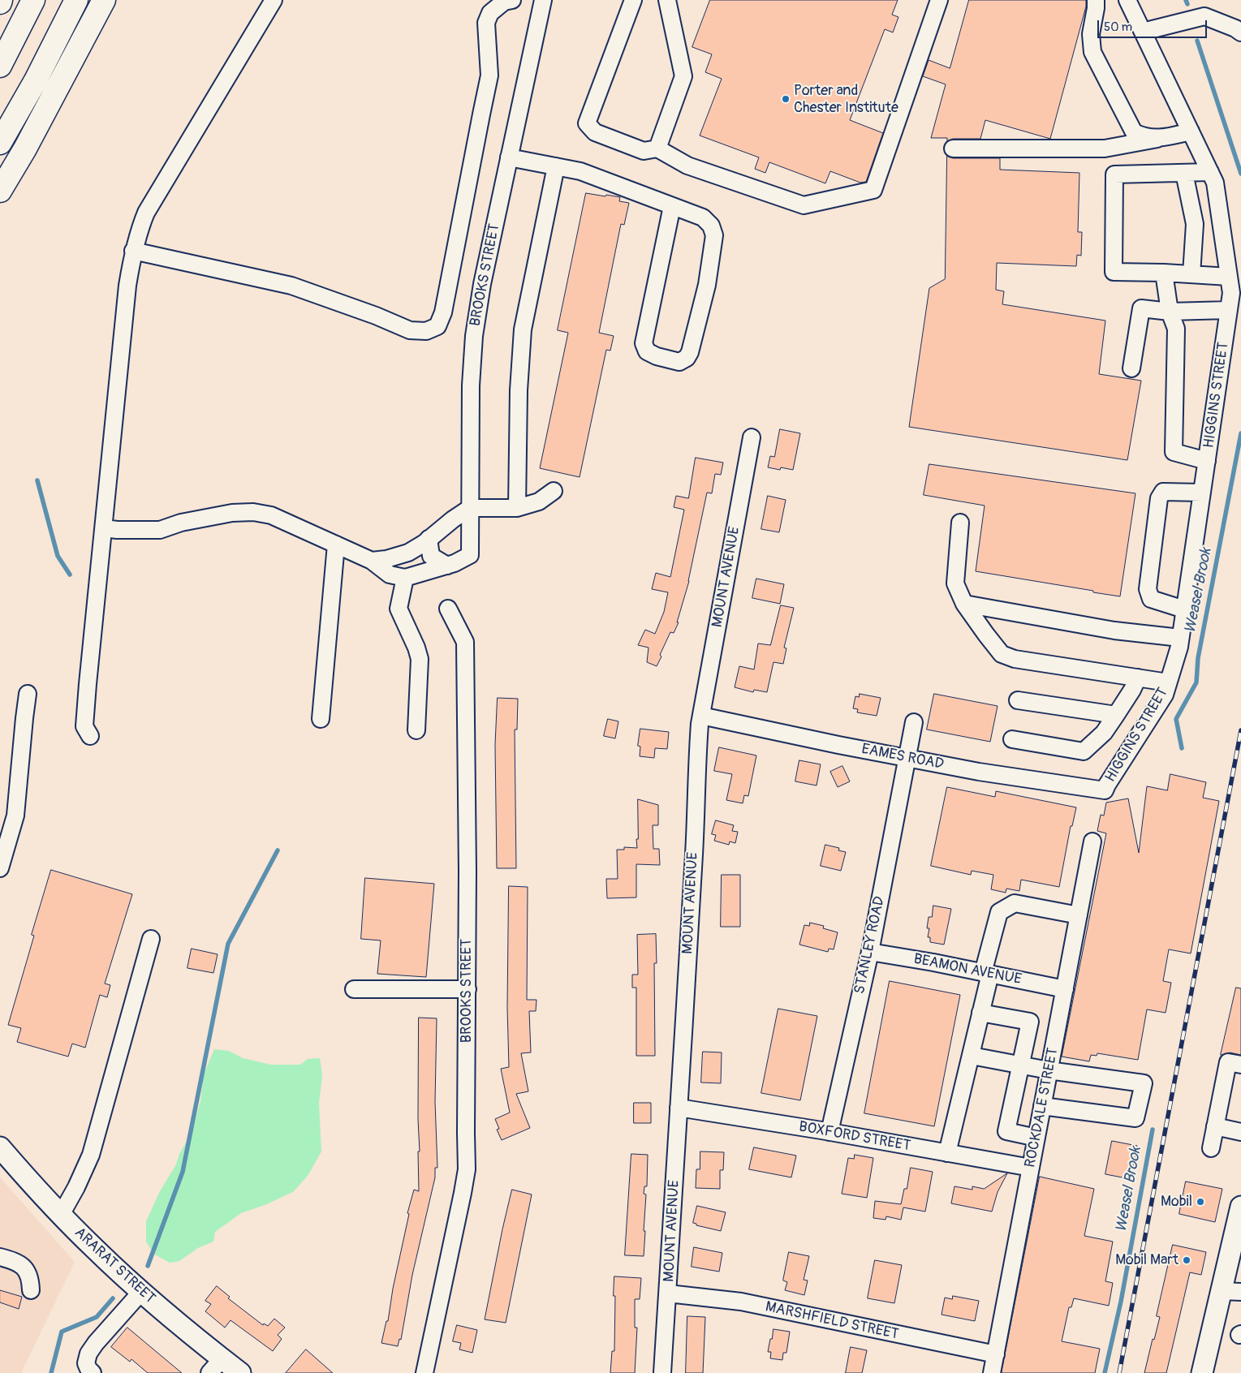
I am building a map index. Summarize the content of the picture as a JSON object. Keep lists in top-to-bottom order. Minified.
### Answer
{"streets":{"main road":["ARARAT STREET"],"street":["BROOKS STREET","HIGGINS STREET","MOUNT AVENUE","EAMES ROAD","STANLEY ROAD","BEAMON AVENUE","ROCKDALE STREET","BOXFORD STREET","MARSHFIELD STREET"]},"crossings":[["HIGGINS STREET","EAMES ROAD"],["MOUNT AVENUE","EAMES ROAD"],["MOUNT AVENUE","BOXFORD STREET"],["MOUNT AVENUE","MARSHFIELD STREET"],["EAMES ROAD","STANLEY ROAD"],["STANLEY ROAD","BEAMON AVENUE"],["STANLEY ROAD","BOXFORD STREET"],["BEAMON AVENUE","ROCKDALE STREET"],["ROCKDALE STREET","BOXFORD STREET"],["ROCKDALE STREET","MARSHFIELD STREET"]],"water":["Weasel Brook"],"places":["Porter and Chester Institute","Mobil","Mobil Mart"],"scale_bar":"50 m"}
